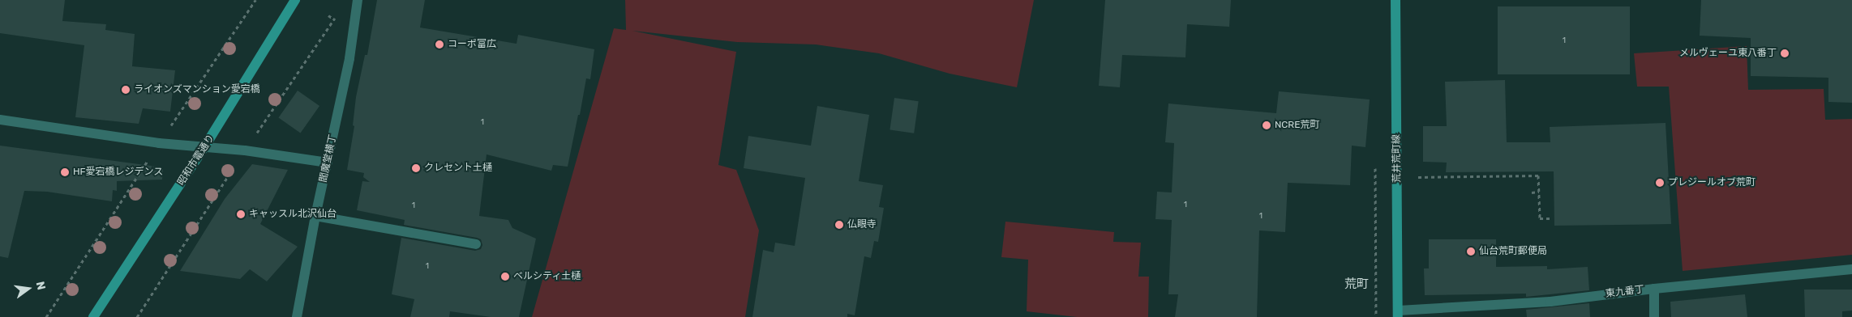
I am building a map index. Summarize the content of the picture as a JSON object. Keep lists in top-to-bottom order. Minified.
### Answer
{"streets":{"street":["閻魔堂横丁","荒井荒町線","昭和市電通り","東九番丁"]},"crossings":[["荒井荒町線","東九番丁"]],"districts":["荒町"],"places":["コーポ富広","メルヴェーユ東八番丁","ライオンズマンション愛宕橋","NCRE荒町","クレセント土樋","HF愛宕橋レジデンス","プレジールオブ荒町","キャッスル北沢仙台","仏眼寺","仙台荒町郵便局","ベルシティ土樋"],"house_numbers":["1","1","1","1","1","1"],"north":"right"}
